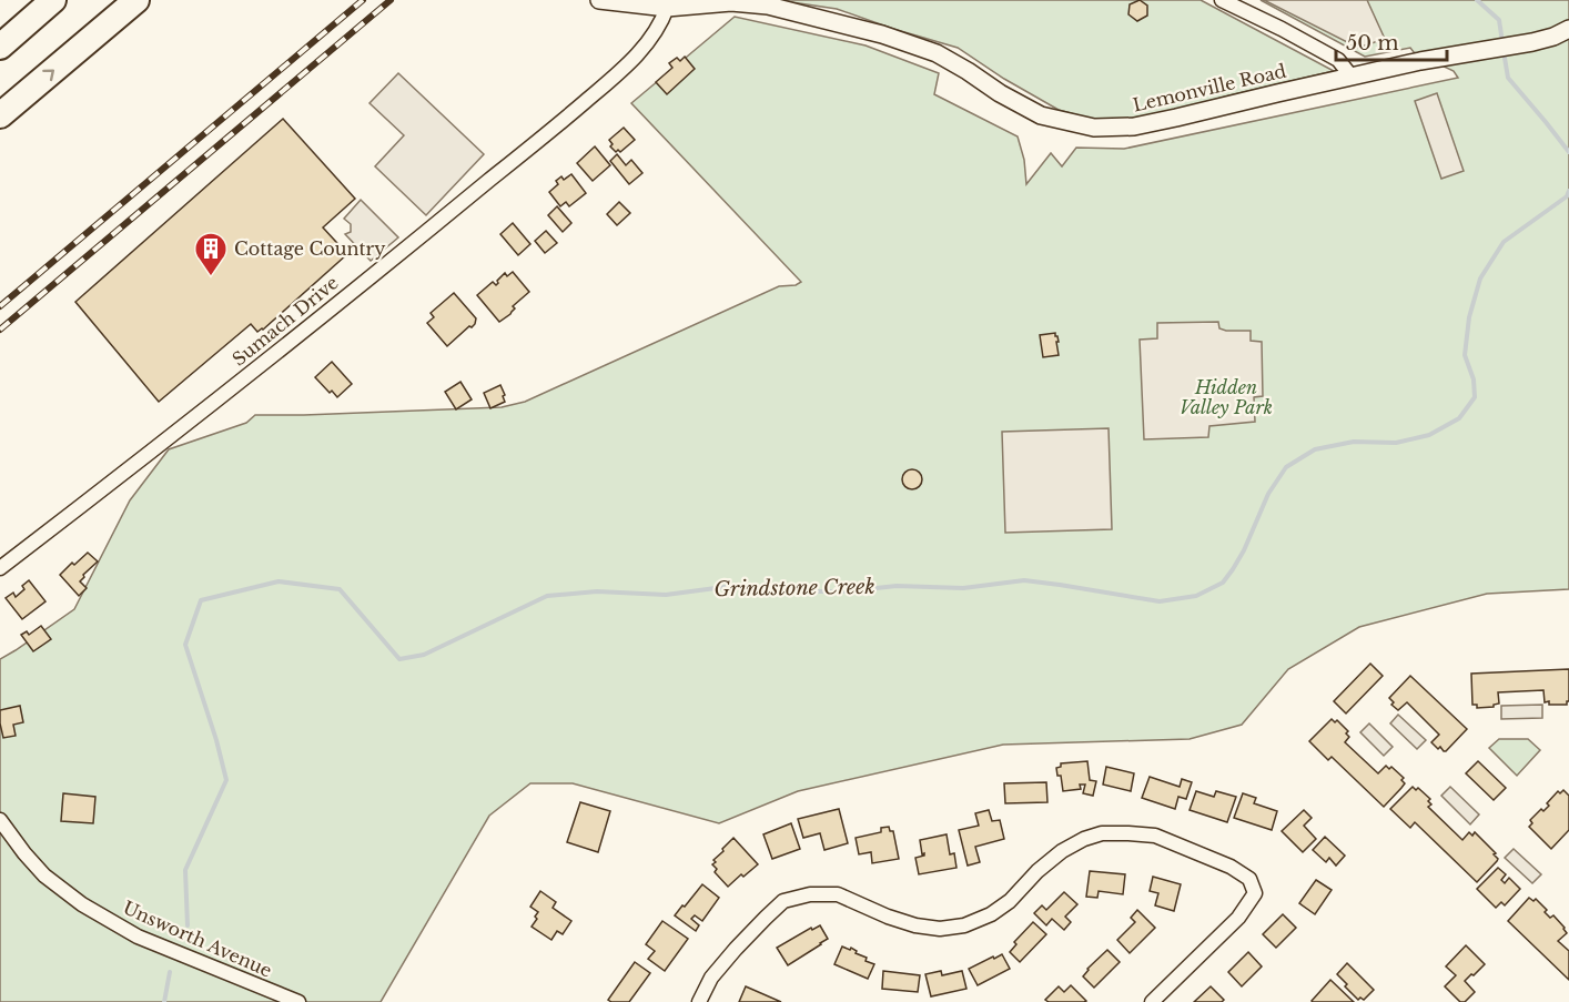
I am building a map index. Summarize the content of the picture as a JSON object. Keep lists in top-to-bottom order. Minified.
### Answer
{"streets":{"street":["Lemonville Road","Sumach Drive","Unsworth Avenue"]},"crossings":[["Lemonville Road","Sumach Drive"]],"water":["Grindstone Creek"],"parks":["Hidden Valley Park"],"places":{"building":["Cottage Country"]},"scale_bar":"50 m"}
